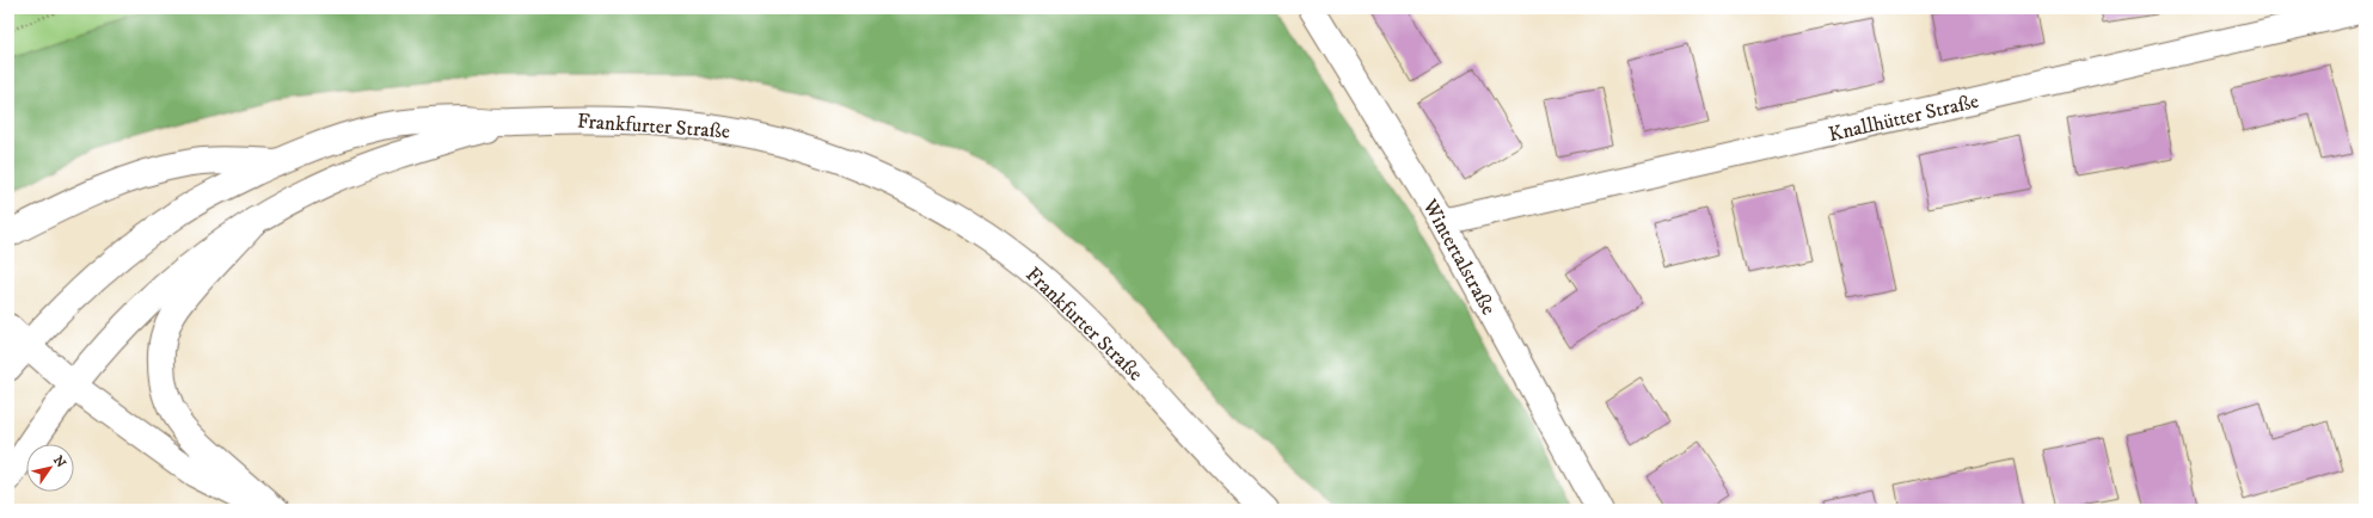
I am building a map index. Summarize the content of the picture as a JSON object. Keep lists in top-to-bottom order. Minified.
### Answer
{"streets":{"main road":["Knallhütter Straße","Frankfurter Straße","Wintertalstraße"]},"crossings":[["Knallhütter Straße","Wintertalstraße"]],"north":"top right"}
